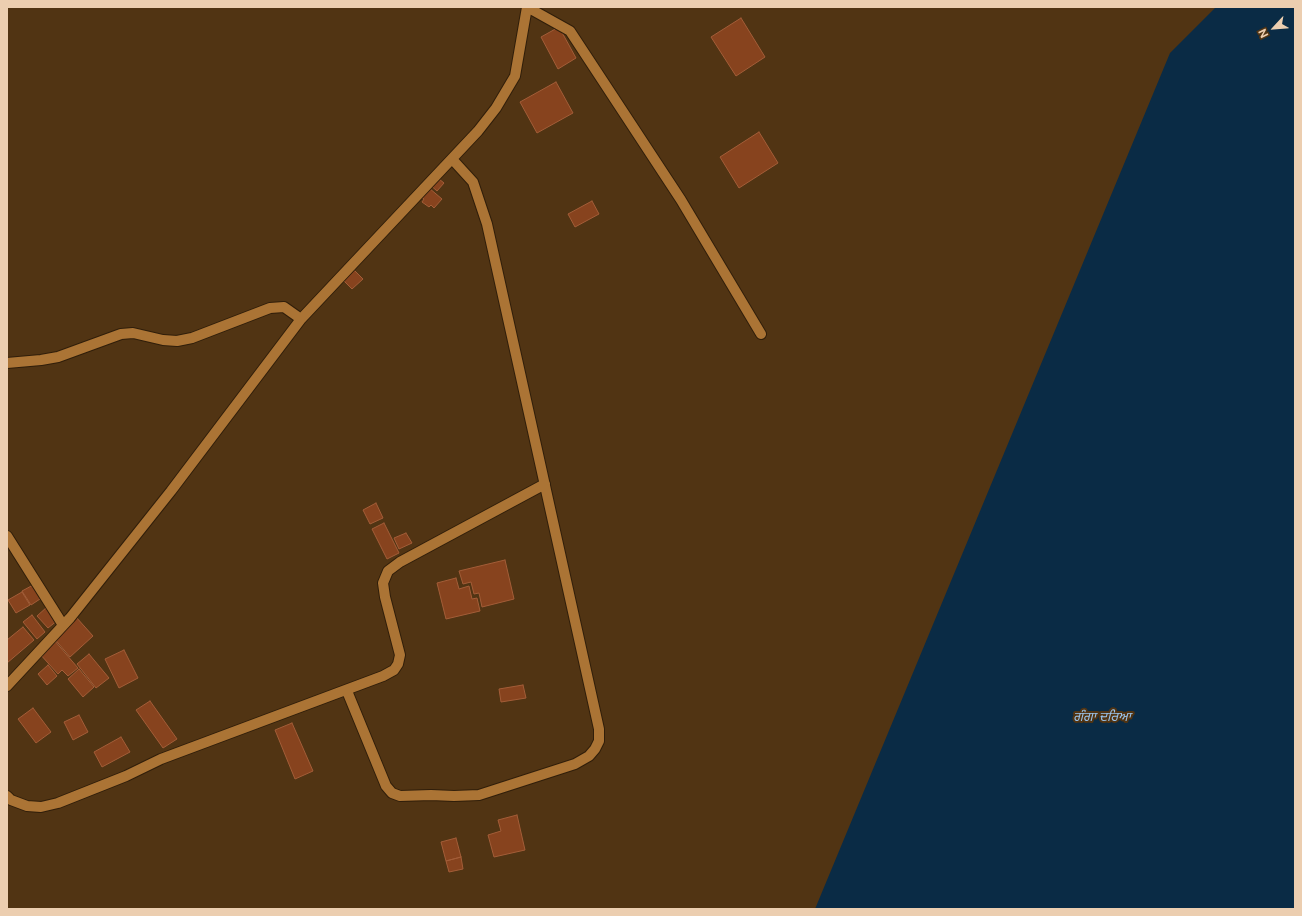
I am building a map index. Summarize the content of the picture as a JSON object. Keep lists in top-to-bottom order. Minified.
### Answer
{"water":["ਗੰਗਾ ਦਰਿਆ"],"north":"bottom left"}
